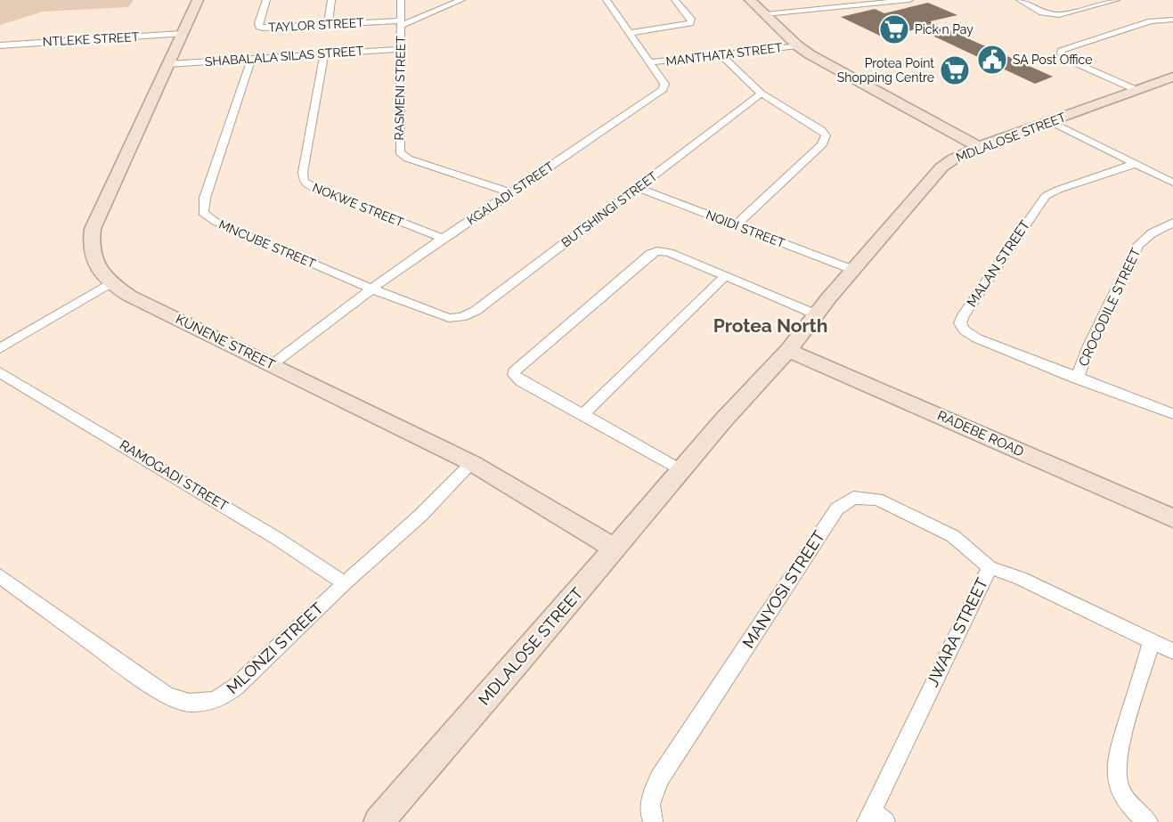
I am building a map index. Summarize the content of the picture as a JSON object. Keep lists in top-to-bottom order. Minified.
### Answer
{"streets":{"street":["TAYLOR STREET","NTLEKE STREET","MANTHATA STREET","SHABALALA SILAS STREET","RASMENI STREET","MDLALOSE STREET","KGALADI STREET","NOKWE STREET","BUTSHINGI STREET","NQIDI STREET","MNCUBE STREET","MALAN STREET","CROCODILE STREET","KUNENE STREET","RADEBE ROAD","RAMOGADI STREET","MANYOSI STREET","JWARA STREET","MLONZI STREET"]},"crossings":[["TAYLOR STREET","RASMENI STREET"],["NTLEKE STREET","KUNENE STREET"],["MANTHATA STREET","KGALADI STREET"],["SHABALALA SILAS STREET","RASMENI STREET"],["SHABALALA SILAS STREET","NOKWE STREET"],["SHABALALA SILAS STREET","MNCUBE STREET"],["SHABALALA SILAS STREET","KUNENE STREET"],["RASMENI STREET","KGALADI STREET"],["MDLALOSE STREET","NQIDI STREET"],["MDLALOSE STREET","KUNENE STREET"],["MDLALOSE STREET","RADEBE ROAD"],["KGALADI STREET","NOKWE STREET"],["KGALADI STREET","MNCUBE STREET"],["KGALADI STREET","KUNENE STREET"],["BUTSHINGI STREET","NQIDI STREET"],["BUTSHINGI STREET","MNCUBE STREET"],["MALAN STREET","CROCODILE STREET"],["KUNENE STREET","MLONZI STREET"],["RAMOGADI STREET","MLONZI STREET"],["MANYOSI STREET","JWARA STREET"]],"districts":["Protea North"],"places":{"supermarket":["Pick n Pay","Protea Point Shopping Centre"],"public building":["SA Post Office"]}}
